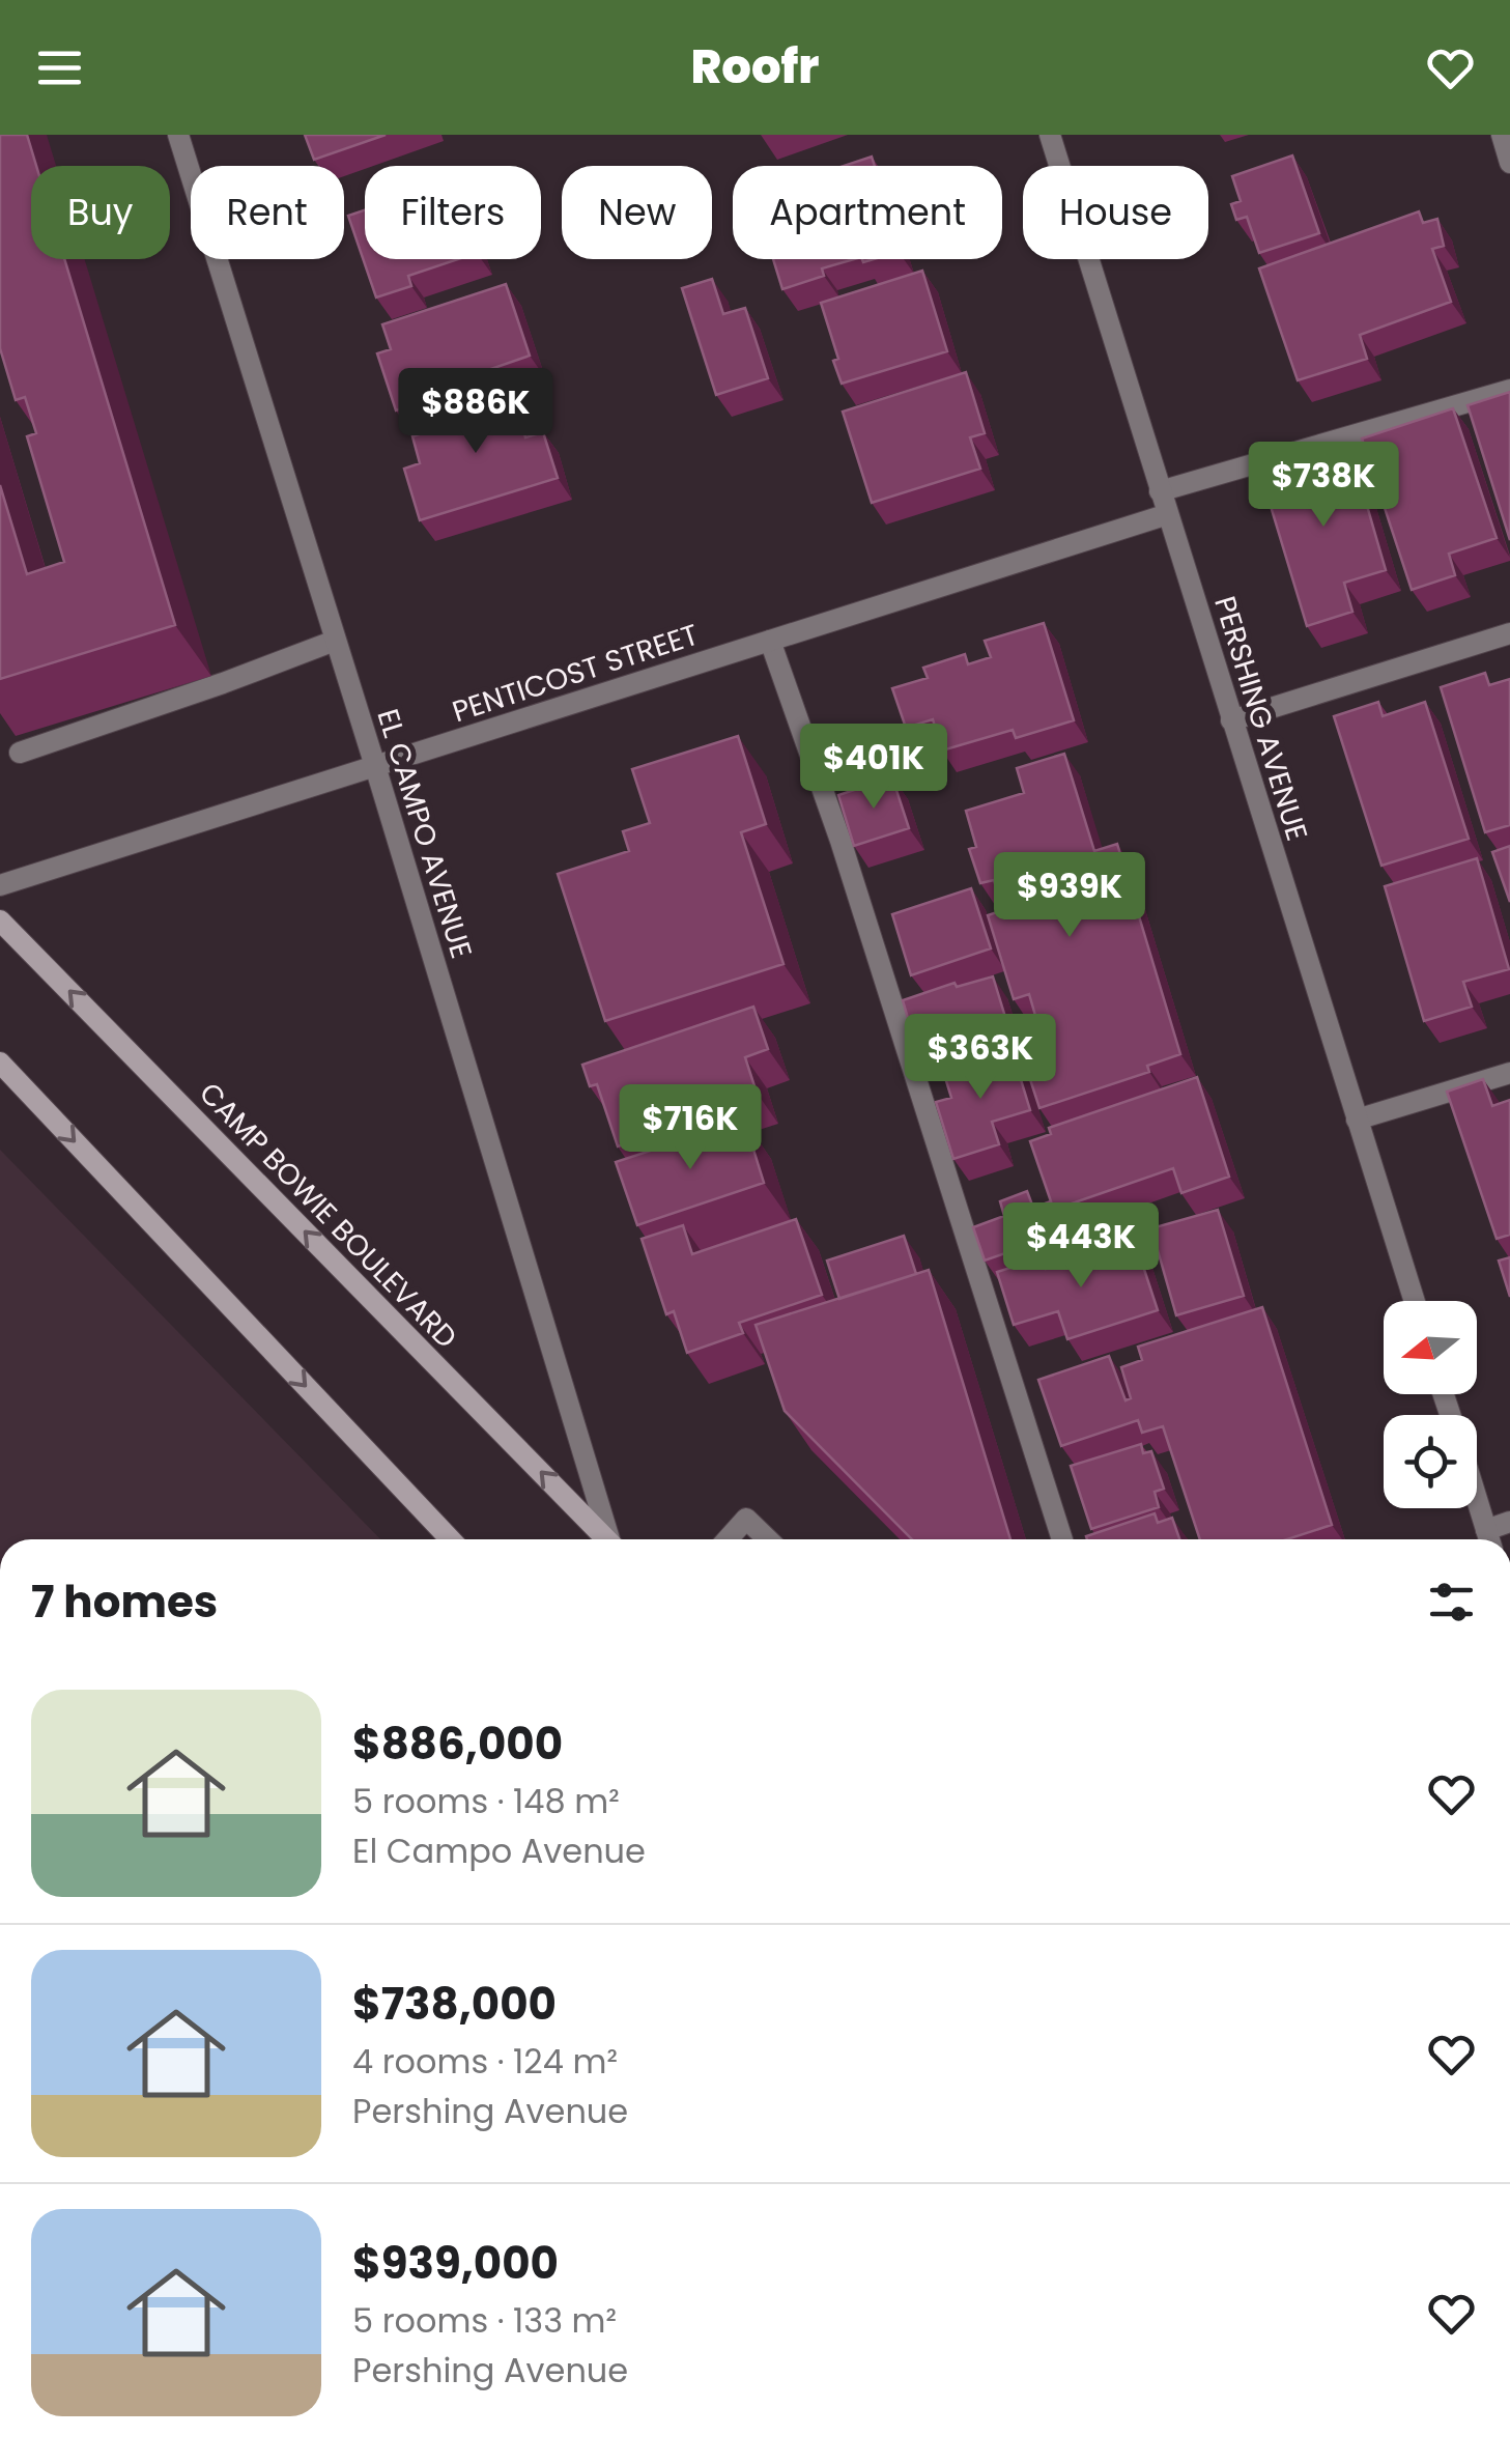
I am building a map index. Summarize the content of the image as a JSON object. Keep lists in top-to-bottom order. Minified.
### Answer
{"streets":{"main road":["CAMP BOWIE BOULEVARD"],"street":["PENTICOST STREET","PERSHING AVENUE","EL CAMPO AVENUE"]},"crossings":[["PENTICOST STREET","PERSHING AVENUE"],["PENTICOST STREET","EL CAMPO AVENUE"]],"north":"left","page":{"header":"Roofr","chip":["Buy","Rent","Filters","New","Apartment","House"],"price":["$886K","$738K","$401K","$939K","$363K","$716K","$443K"],"heading":"7 homes","list":[{"name":"$886,000","note":"5 rooms · 148 m² · El Campo Avenue"},{"name":"$738,000","note":"4 rooms · 124 m² · Pershing Avenue"},{"name":"$939,000","note":"5 rooms · 133 m² · Pershing Avenue"}]}}
